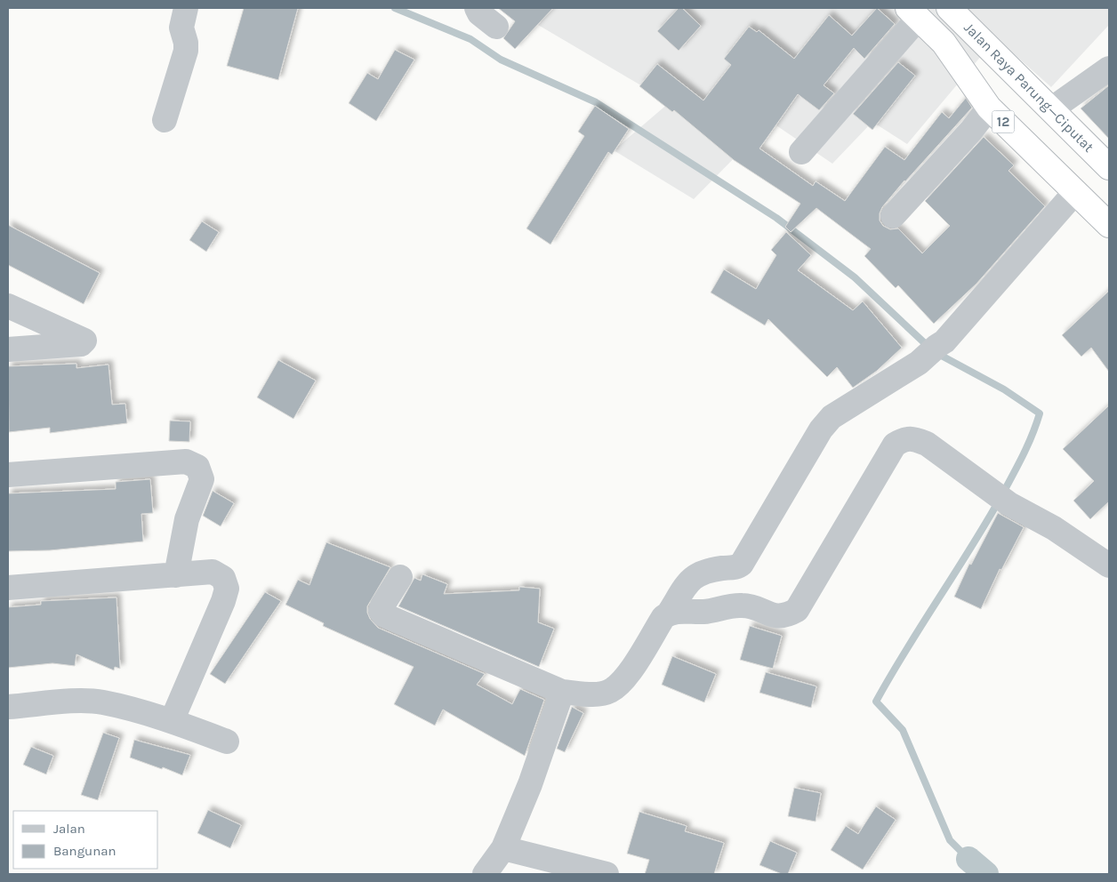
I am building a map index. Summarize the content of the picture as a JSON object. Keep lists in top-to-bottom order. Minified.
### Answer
{"streets":{"highway":["Jalan Raya Parung—Ciputat","12"]},"legend":["Jalan","Bangunan"]}
